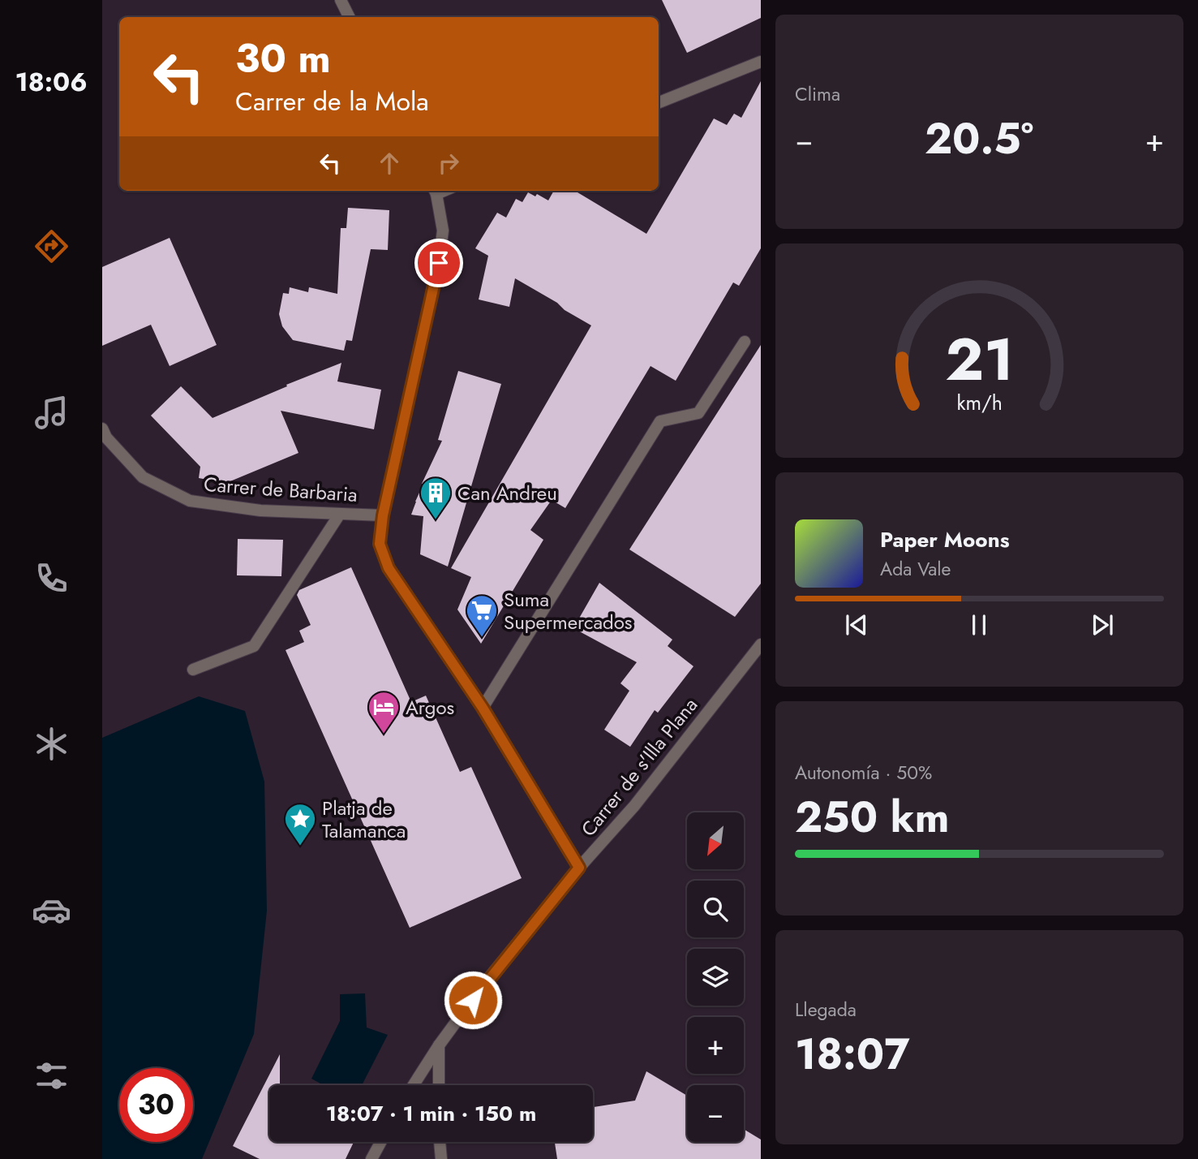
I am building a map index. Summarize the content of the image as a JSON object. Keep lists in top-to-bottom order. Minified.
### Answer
{"streets":{"street":["Carrer de Barbaria","Carrer de s'Illa Plana"]},"places":{"building":["Can Andreu"],"supermarket":["Suma Supermercados"],"hotel":["Argos"],"place":["Platja de Talamanca"]},"north":"bottom left","page":{"tabs":"18:06","tile":["Clima",["Autonomía · 50%","250 km"],["Llegada","18:07"]],"turn":["30 m","Carrer de la Mola"],"heat":["−","20.5°","+"],"song":["Paper Moons","Ada Vale"],"map_buttons":["+","−"],"limit":"30","trip":"18:07 · 1 min · 150 m","gauge":["21","km/h"]}}
